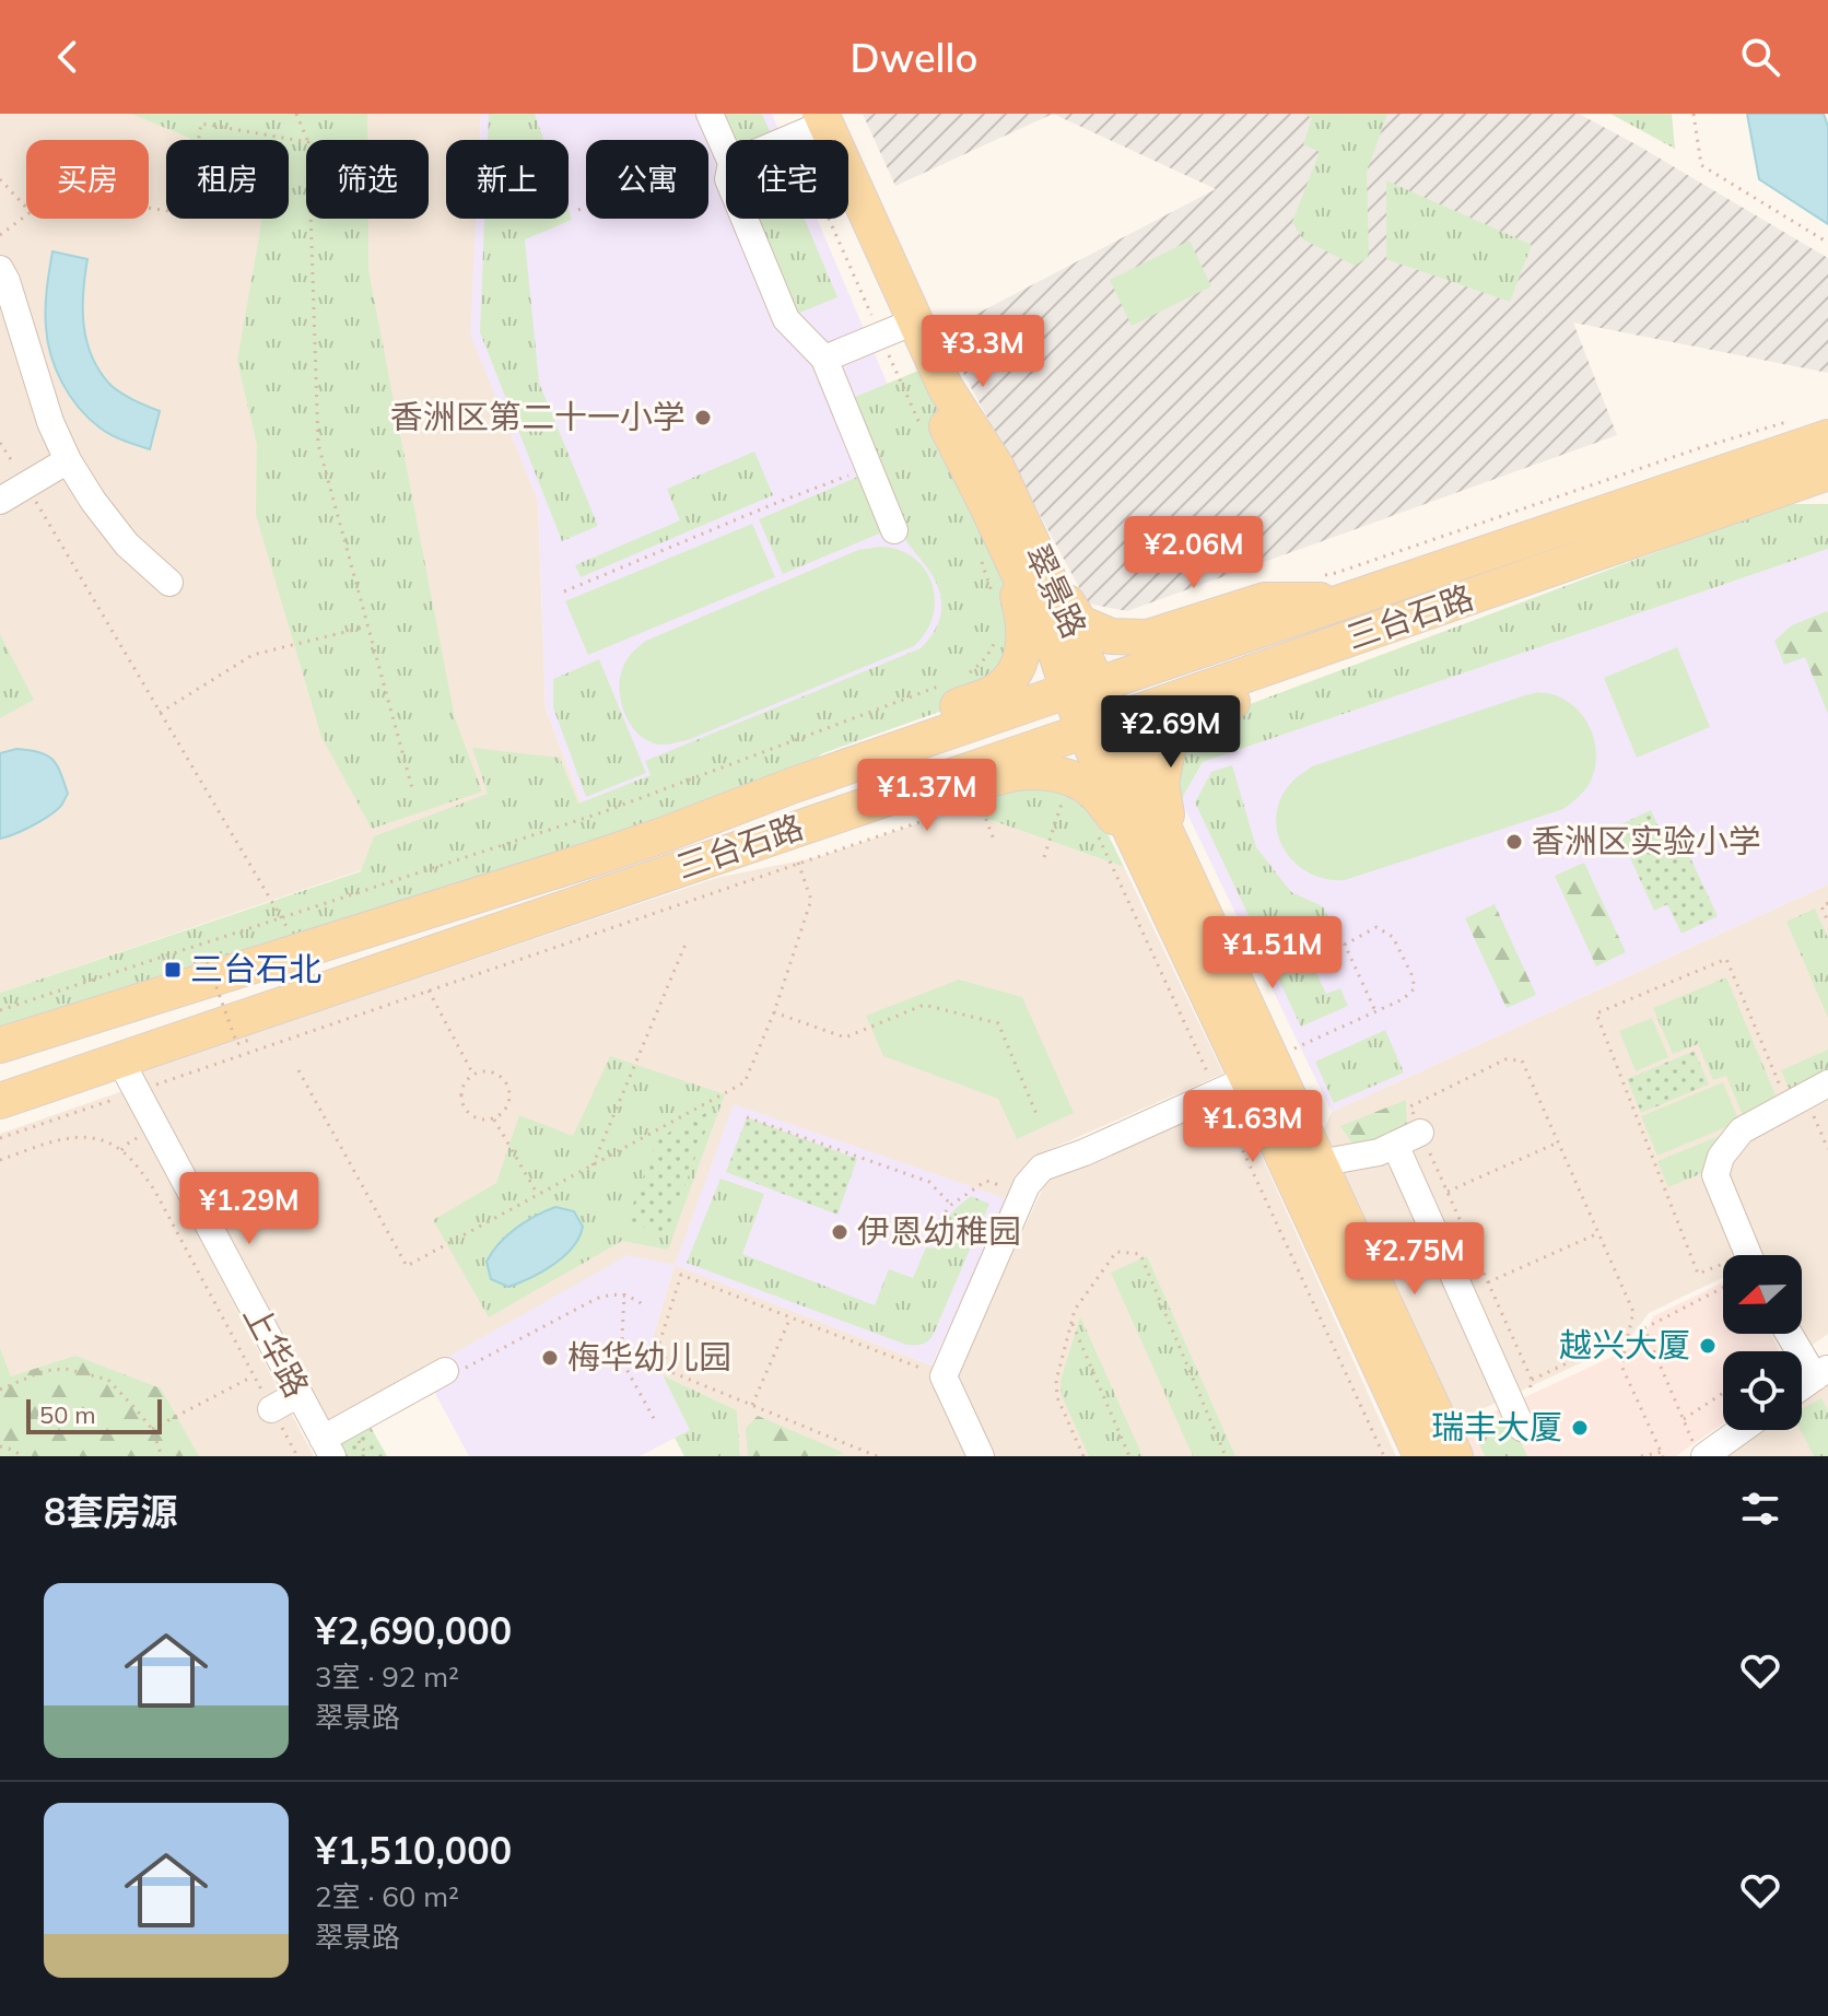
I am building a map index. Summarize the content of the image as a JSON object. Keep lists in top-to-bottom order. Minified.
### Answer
{"streets":{"main road":["翠景路","三台石路"],"street":["上华路"]},"crossings":[["翠景路","三台石路"],["三台石路","上华路"]],"places":{"other":["香洲区第二十一小学","香洲区实验小学","伊恩幼稚园","越兴大厦","梅华幼儿园","瑞丰大厦"],"transit":["三台石北"]},"scale_bar":"50 m","north":"left","page":{"header":"Dwello","chip":["买房","租房","筛选","新上","公寓","住宅"],"price":["¥3.3M","¥2.06M","¥2.69M","¥1.37M","¥1.51M","¥1.63M","¥1.29M","¥2.75M"],"scale":"50 m","heading":"8套房源","list":[{"name":"¥2,690,000","note":"3室 · 92 m² · 翠景路"},{"name":"¥1,510,000","note":"2室 · 60 m² · 翠景路"}]}}
